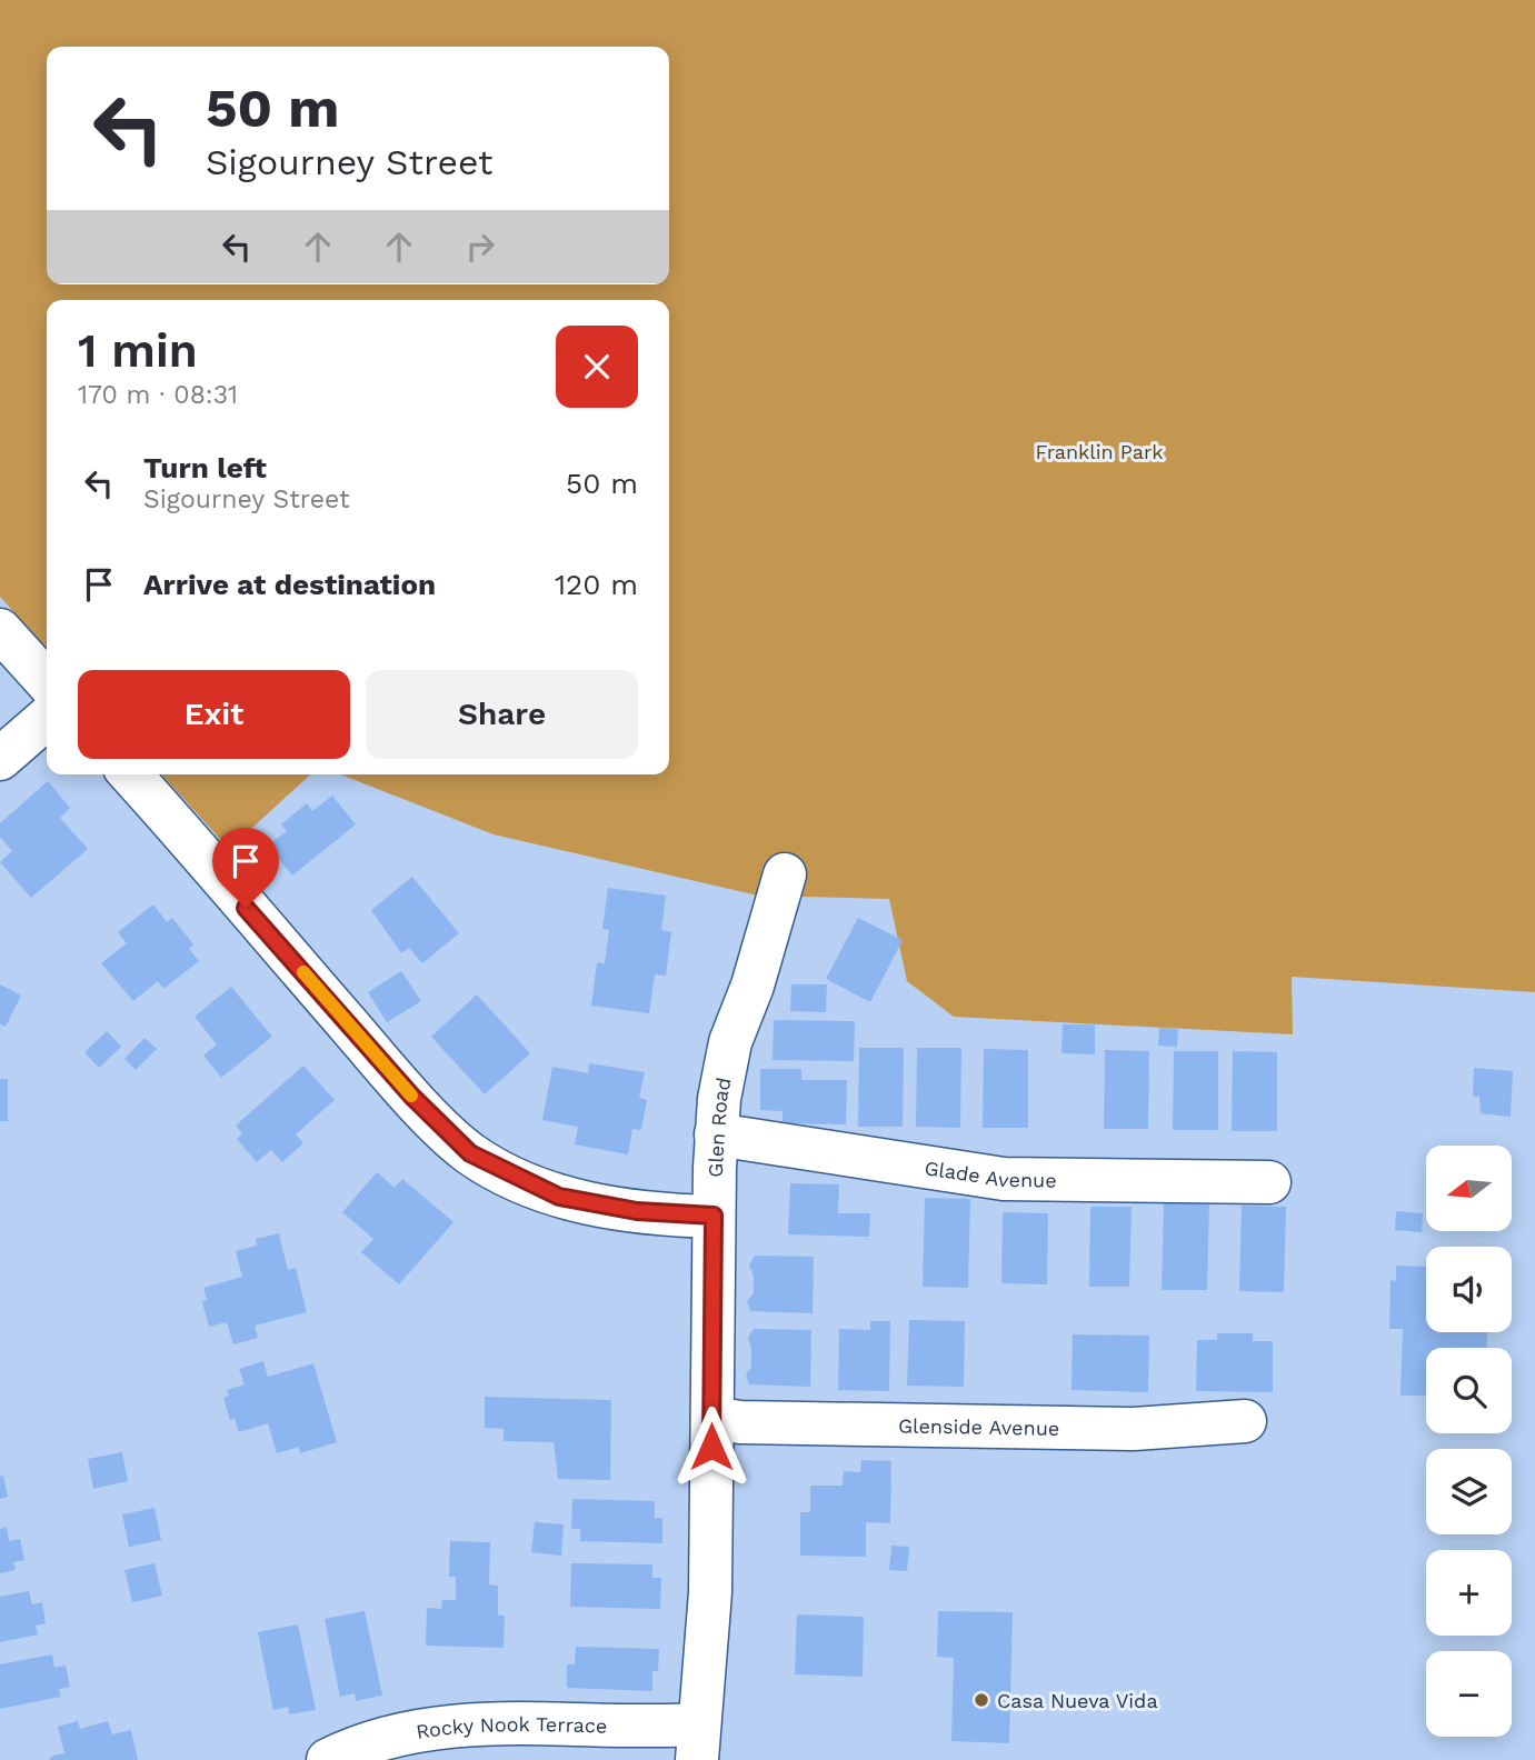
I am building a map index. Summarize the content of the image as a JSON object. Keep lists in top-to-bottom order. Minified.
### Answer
{"streets":{"street":["Glen Road","Glade Avenue","Glenside Avenue","Rocky Nook Terrace"]},"crossings":[["Glen Road","Glade Avenue"],["Glen Road","Glenside Avenue"],["Glen Road","Rocky Nook Terrace"]],"parks":["Franklin Park"],"places":["Casa Nueva Vida"],"north":"left","page":{"turn":["50 m","Sigourney Street"],"heading":["1 min","170 m · 08:31"],"list":[{"name":"Turn left","note":"Sigourney Street","value":"50 m"},{"name":"Arrive at destination","value":"120 m"}],"buttons":["Exit","Share"],"map_buttons":["+","−"]}}
